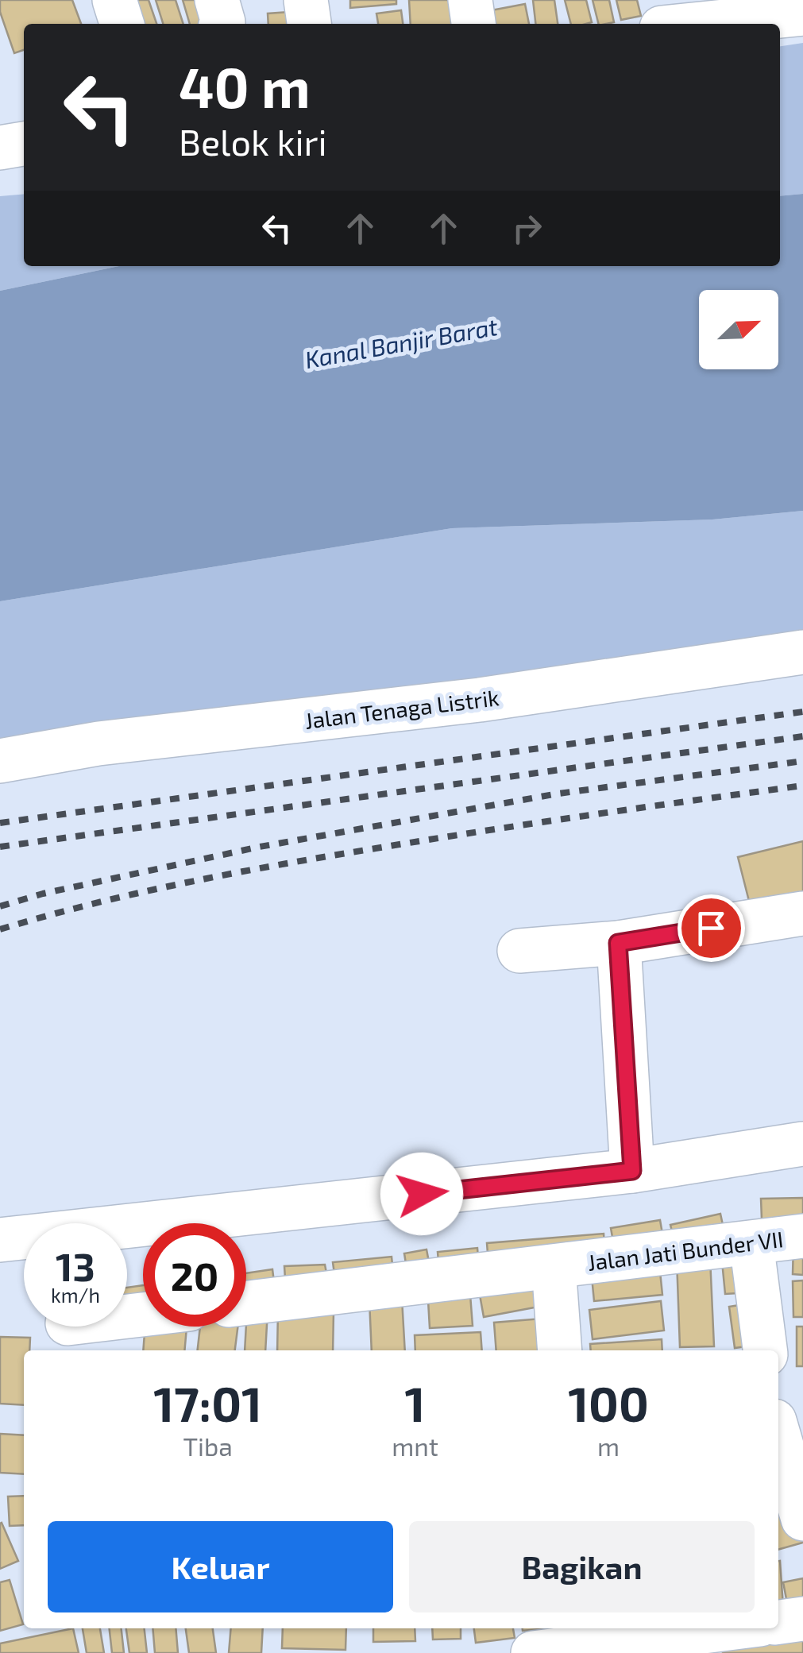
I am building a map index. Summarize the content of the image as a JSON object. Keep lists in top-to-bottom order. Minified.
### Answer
{"streets":{"street":["Jalan Tenaga Listrik","Jalan Jati Bunder VII"]},"water":["Kanal Banjir Barat"],"north":"top right","page":{"turn":["40 m","Belok kiri"],"speed":"13 km/h","limit":"20","eta":["17:01","Tiba","1","mnt","100","m"],"buttons":["Keluar","Bagikan"]}}
